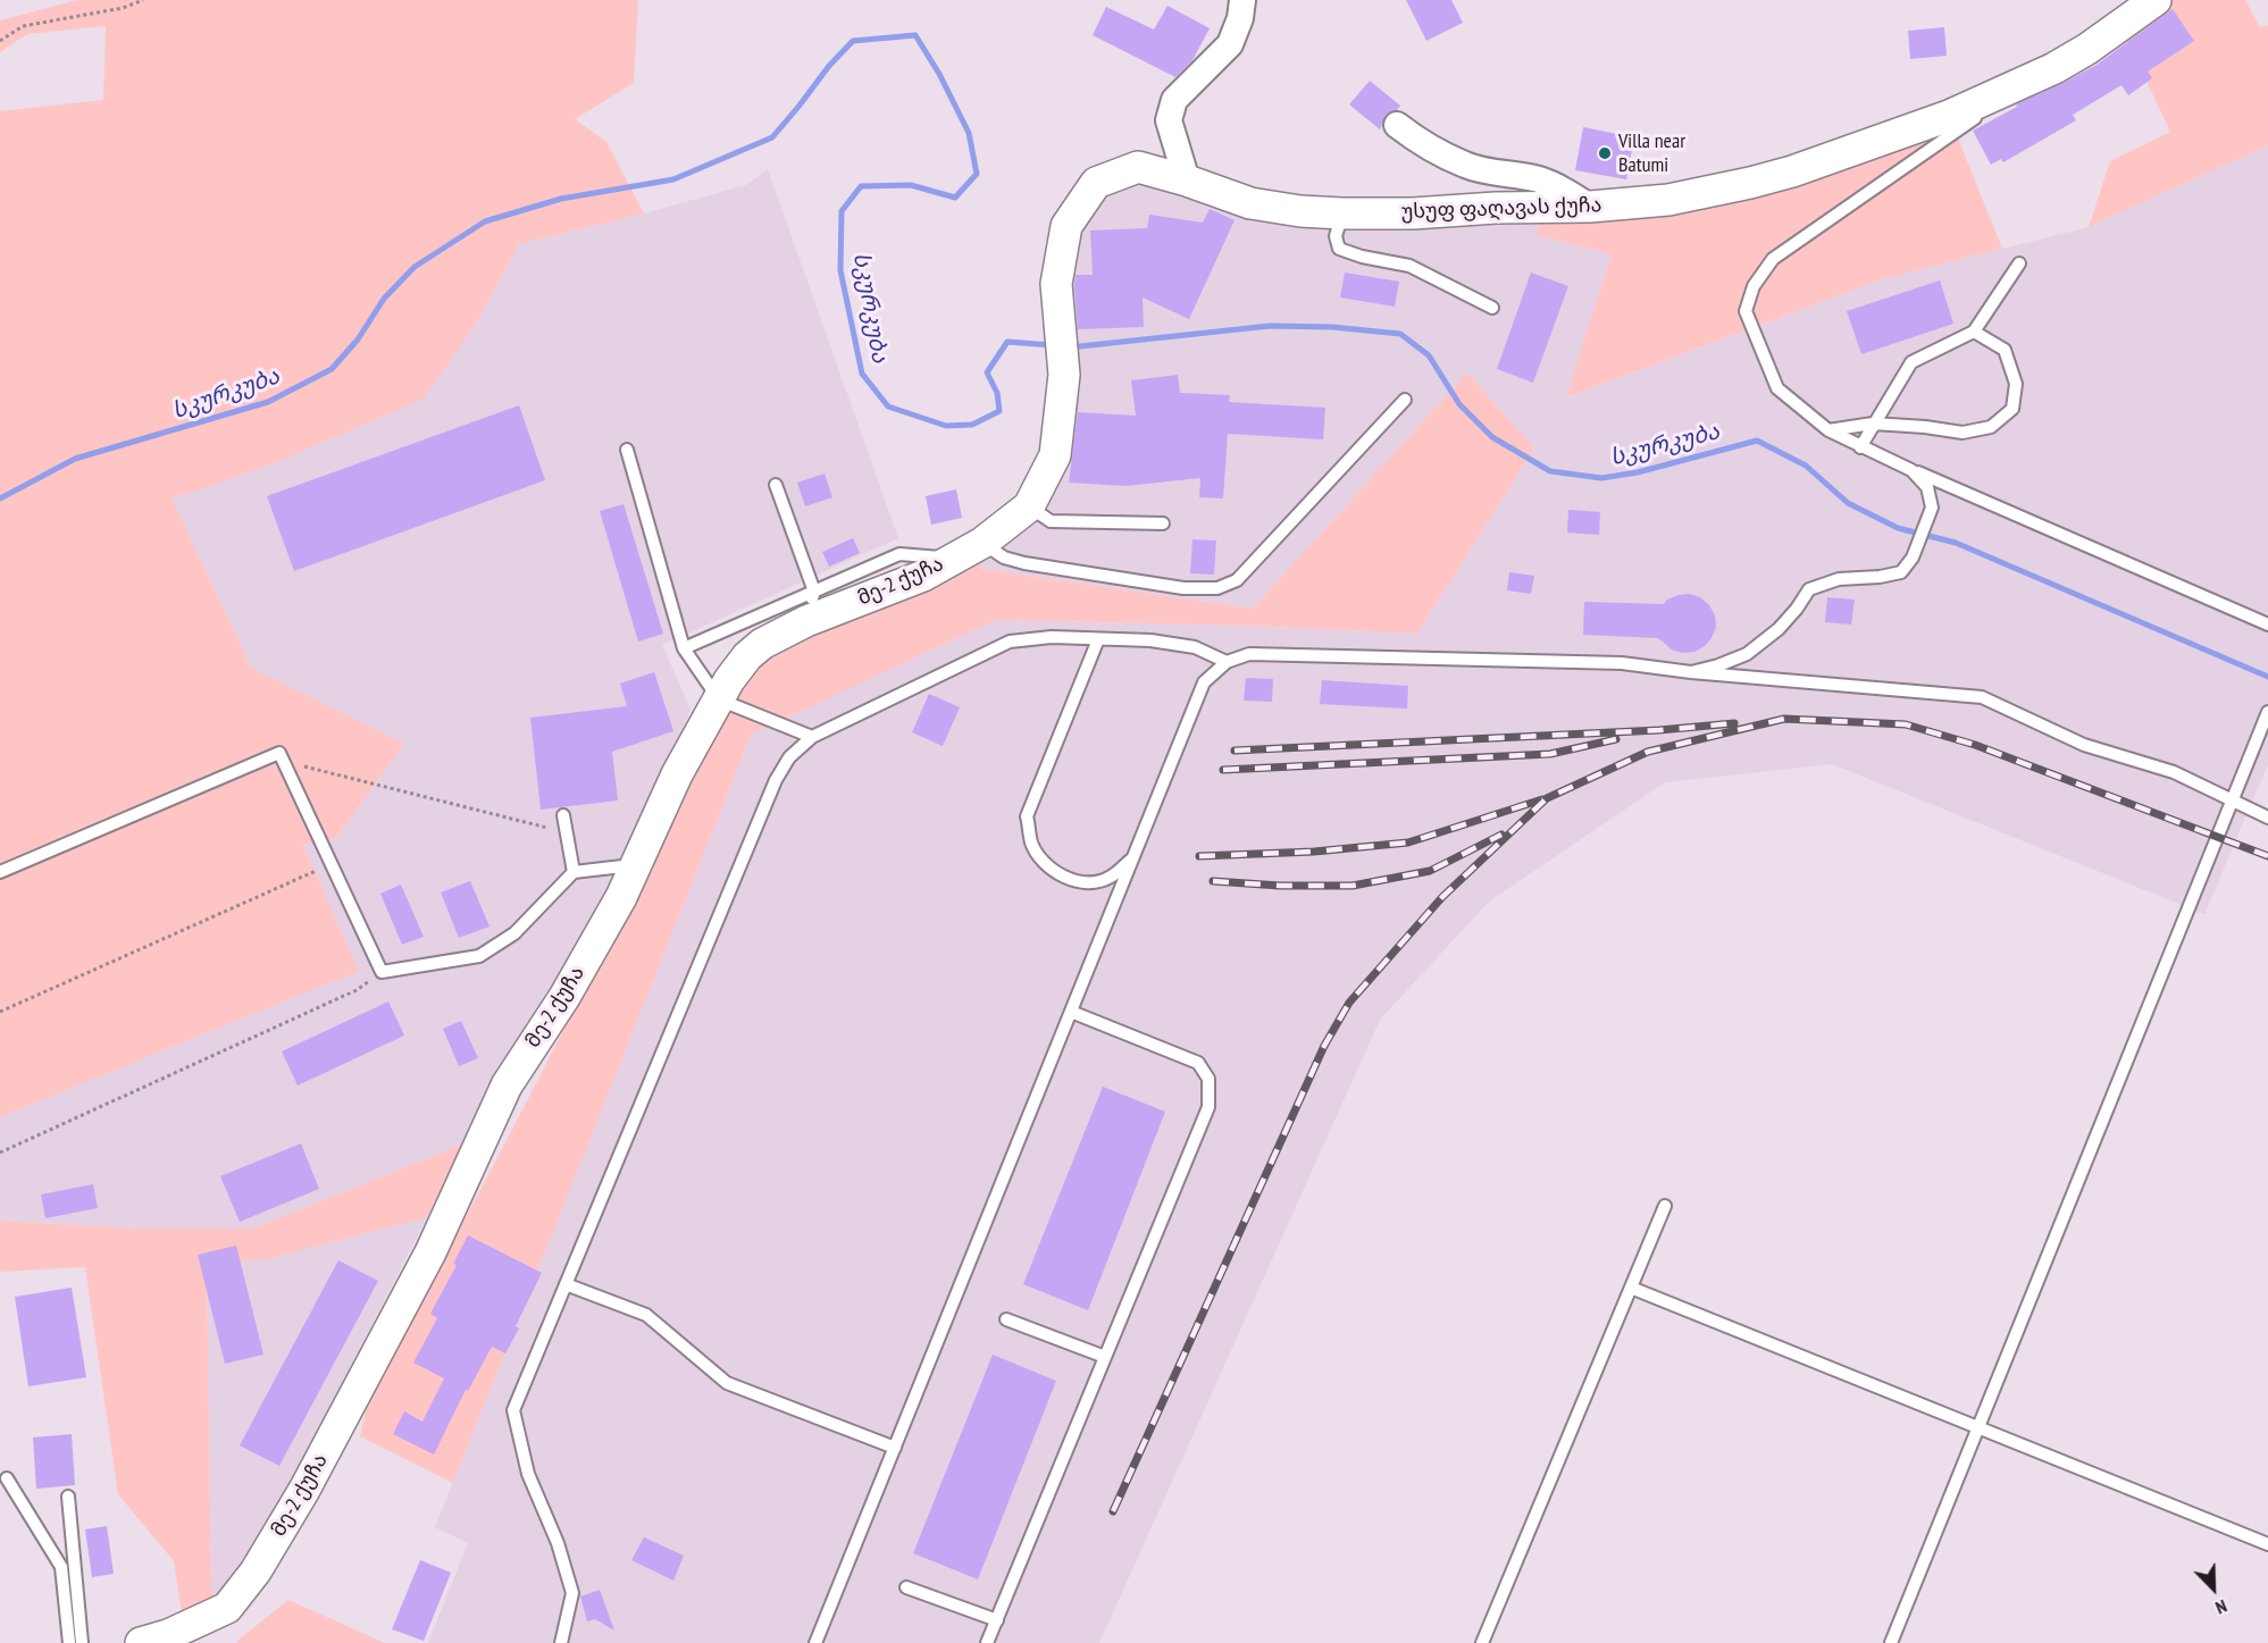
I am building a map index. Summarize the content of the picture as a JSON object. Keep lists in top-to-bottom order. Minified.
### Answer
{"streets":{"street":["უსუფ ფაღავას ქუჩა","მე-2 ქუჩა"]},"crossings":[["უსუფ ფაღავას ქუჩა","მე-2 ქუჩა"]],"water":["სკურკუბა"],"places":["Villa near Batumi"],"north":"bottom right"}
